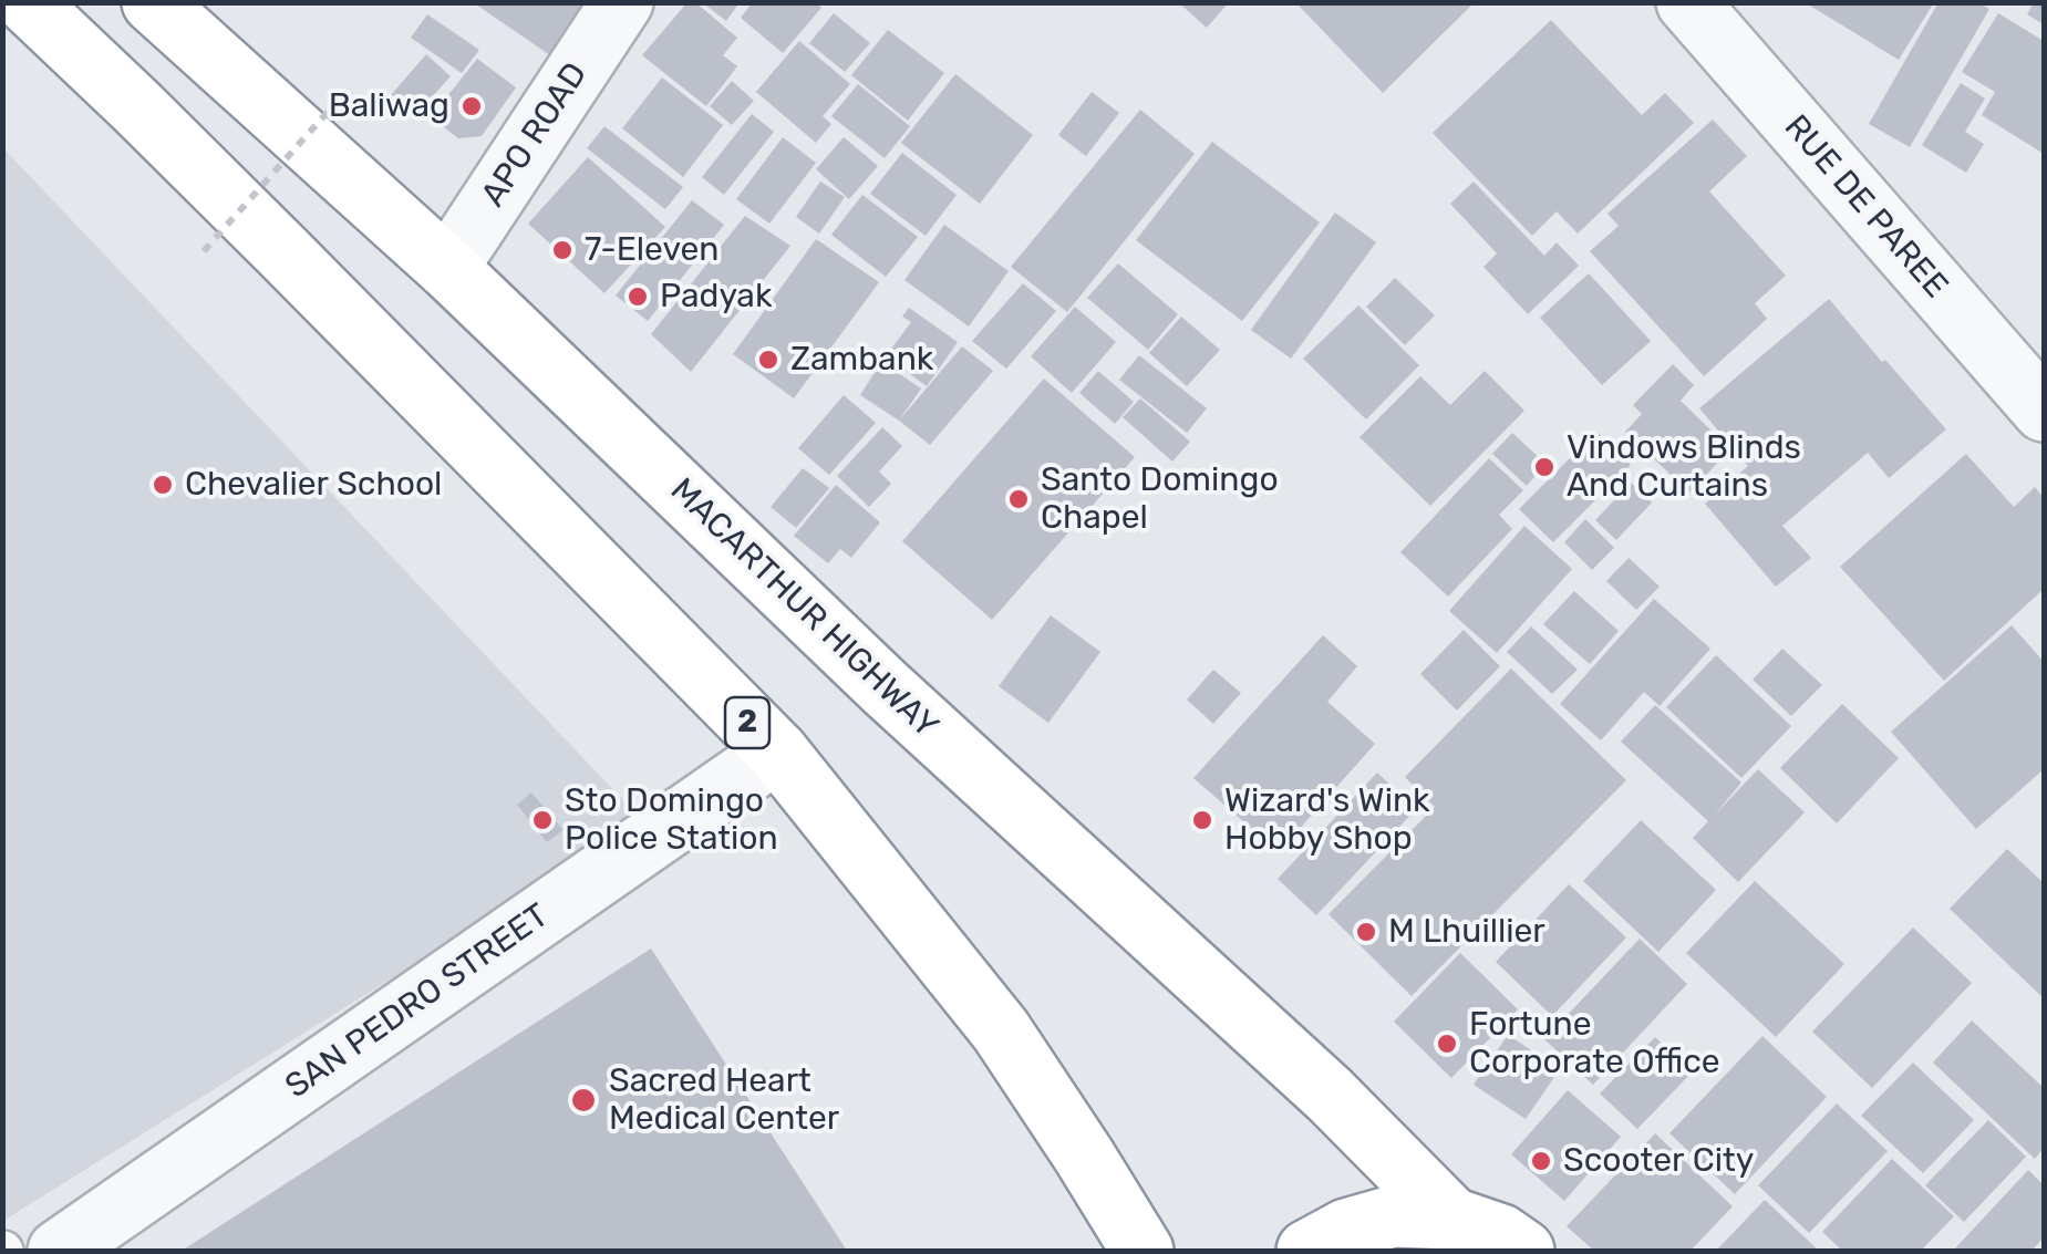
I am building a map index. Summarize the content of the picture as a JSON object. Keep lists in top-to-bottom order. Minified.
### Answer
{"streets":{"highway":["MACARTHUR HIGHWAY","2"],"street":["APO ROAD","RUE DE PAREE","SAN PEDRO STREET"]},"crossings":[["APO ROAD","MACARTHUR HIGHWAY"],["2","SAN PEDRO STREET"]],"places":["Baliwag","7-Eleven","Padyak","Zambank","Vindows Blinds And Curtains","Chevalier School","Santo Domingo Chapel","Sto Domingo Police Station","Wizard's Wink Hobby Shop","M Lhuillier","Fortune Corporate Office","Sacred Heart Medical Center","Scooter City"]}
